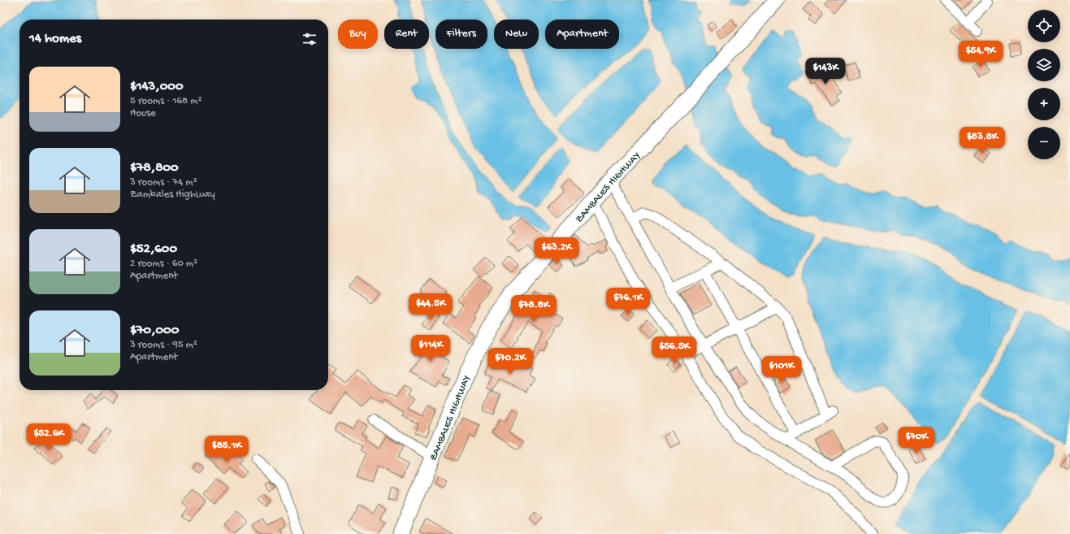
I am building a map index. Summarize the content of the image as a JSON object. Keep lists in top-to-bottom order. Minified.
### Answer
{"streets":{"main road":["ZAMBALES HIGHWAY"]},"page":{"map_buttons":["+","−"],"chip":["Buy","Rent","Filters","New","Apartment"],"heading":"14 homes","price":["$54.9K","$143K","$83.8K","$63.2K","$76.1K","$44.5K","$78.8K","$114K","$56.5K","$70.2K","$101K","$52.6K","$70K","$85.1K"],"list":[{"name":"$143,000","note":"5 rooms · 168 m² · House"},{"name":"$78,800","note":"3 rooms · 74 m² · Zambales Highway"},{"name":"$52,600","note":"2 rooms · 60 m² · Apartment"},{"name":"$70,000","note":"3 rooms · 95 m² · Apartment"}]}}
